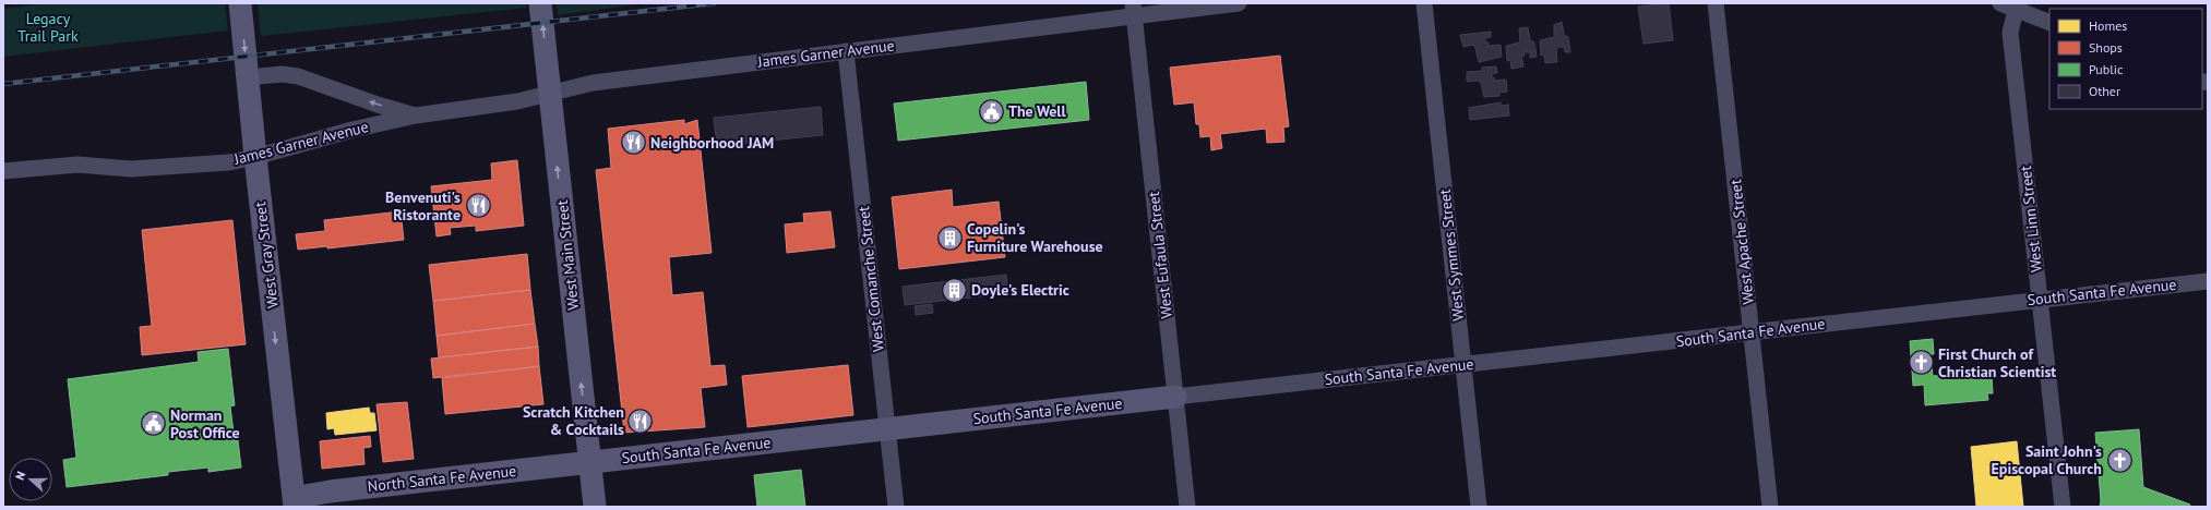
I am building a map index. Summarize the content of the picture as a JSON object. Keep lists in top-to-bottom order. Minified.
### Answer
{"streets":{"main road":["West Gray Street","West Main Street","South Santa Fe Avenue","North Santa Fe Avenue"],"street":["James Garner Avenue","West Linn Street","West Apache Street","West Eufaula Street","West Symmes Street","West Comanche Street"]},"crossings":[["James Garner Avenue","West Gray Street"],["James Garner Avenue","West Main Street"],["James Garner Avenue","West Eufaula Street"],["James Garner Avenue","West Comanche Street"],["West Linn Street","South Santa Fe Avenue"],["West Apache Street","South Santa Fe Avenue"],["West Gray Street","North Santa Fe Avenue"],["West Main Street","South Santa Fe Avenue"],["West Main Street","North Santa Fe Avenue"],["West Eufaula Street","South Santa Fe Avenue"],["West Symmes Street","South Santa Fe Avenue"],["West Comanche Street","South Santa Fe Avenue"],["South Santa Fe Avenue","North Santa Fe Avenue"]],"one_way":["West Gray Street","West Main Street"],"parks":["Legacy Trail Park"],"places":{"public building":["The Well","Norman Post Office"],"restaurant":["Neighborhood JAM","Benvenuti's Ristorante","Scratch Kitchen & Cocktails"],"building":["Copelin's Furniture Warehouse","Doyle's Electric"],"church":["First Church of Christian Scientist","Saint John's Episcopal Church"]},"legend":["Homes","Shops","Public","Other"],"north":"left"}
